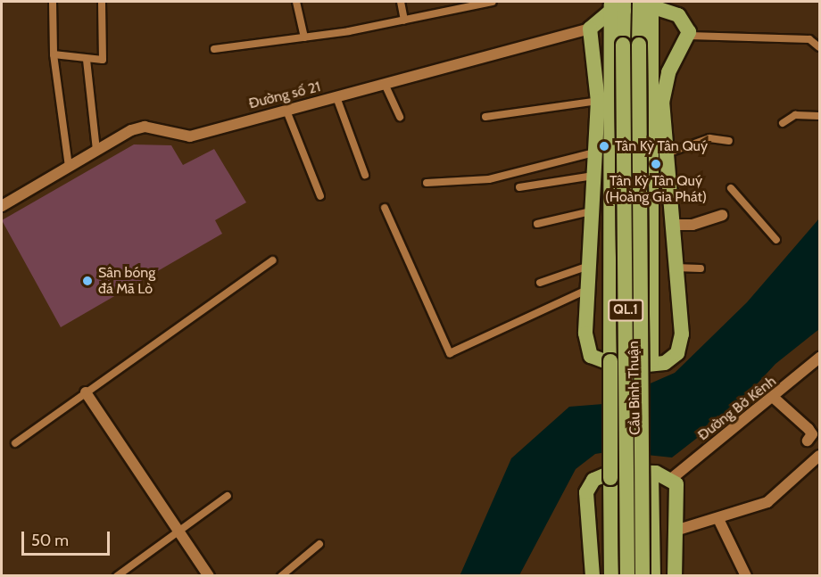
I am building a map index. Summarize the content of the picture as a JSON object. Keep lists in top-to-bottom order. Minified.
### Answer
{"streets":{"highway":["QL.1","Cầu Bình Thuận"],"street":["Đường số 21","Đường Bờ Kênh"]},"places":["Tân Kỳ Tân Quý","Tân Kỳ Tân Quý (Hoàng Gia Phát)","Sân bóng đá Mã Lò"],"scale_bar":"50 m"}
